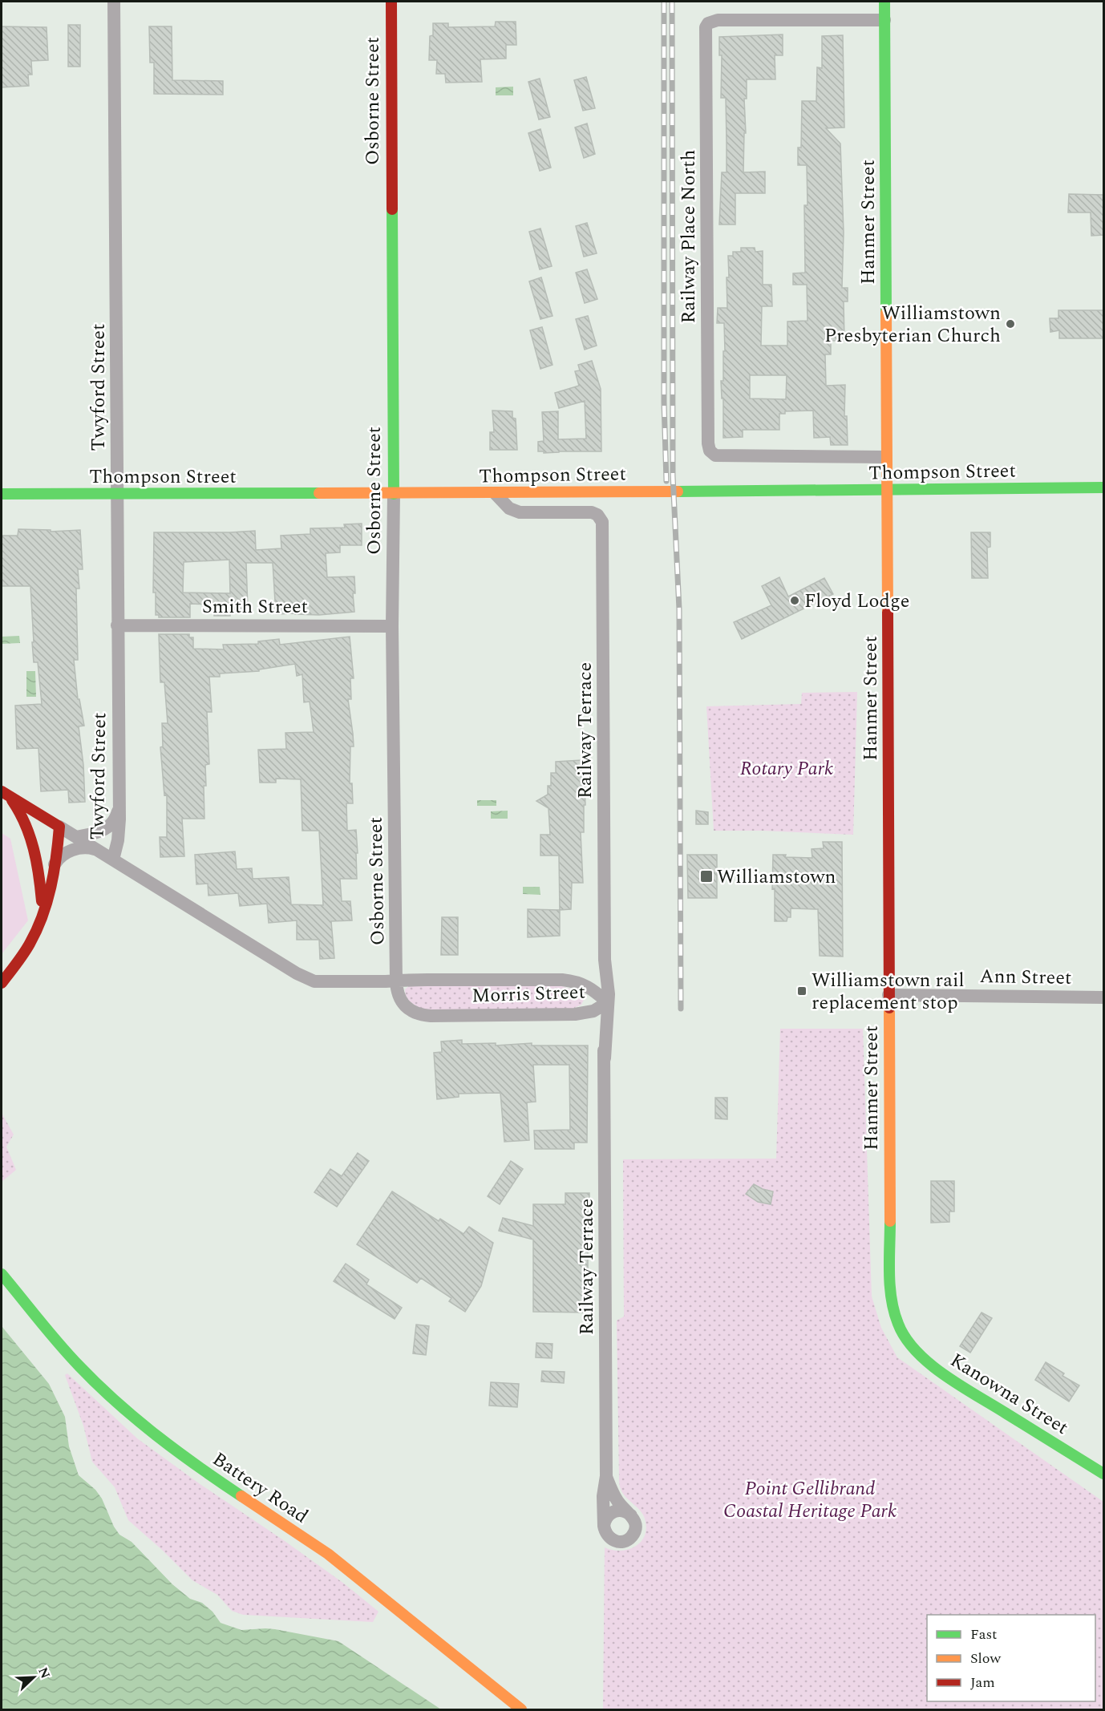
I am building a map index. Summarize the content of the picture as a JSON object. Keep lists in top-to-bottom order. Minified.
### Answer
{"streets":{"street":["Osborne Street","Hanmer Street","Railway Place North","Twyford Street","Thompson Street","Smith Street","Railway Terrace","Ann Street","Morris Street","Kanowna Street","Battery Road"]},"crossings":[["Osborne Street","Thompson Street"],["Osborne Street","Smith Street"],["Osborne Street","Morris Street"],["Hanmer Street","Railway Place North"],["Hanmer Street","Thompson Street"],["Hanmer Street","Ann Street"],["Hanmer Street","Kanowna Street"],["Twyford Street","Thompson Street"],["Twyford Street","Smith Street"],["Twyford Street","Morris Street"],["Thompson Street","Railway Terrace"],["Railway Terrace","Morris Street"]],"parks":["Rotary Park","Point Gellibrand Coastal Heritage Park"],"places":{"other":["Williamstown Presbyterian Church","Floyd Lodge"],"transit":["Williamstown","Williamstown rail replacement stop"]},"legend":["Fast","Slow","Jam"],"north":"top right"}
